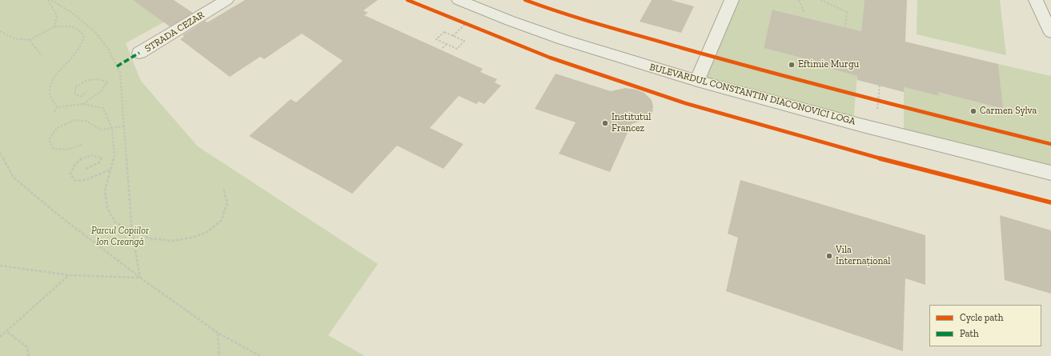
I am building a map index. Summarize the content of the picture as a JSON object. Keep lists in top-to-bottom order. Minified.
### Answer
{"streets":{"street":["STRADA CEZAR","BULEVARDUL CONSTANTIN DIACONOVICI LOGA"]},"parks":["Parcul Copiilor Ion Creangă"],"places":["Eftimie Murgu","Carmen Sylva","Institutul Francez","Vila Internațional"],"legend":["Cycle path","Path"]}
